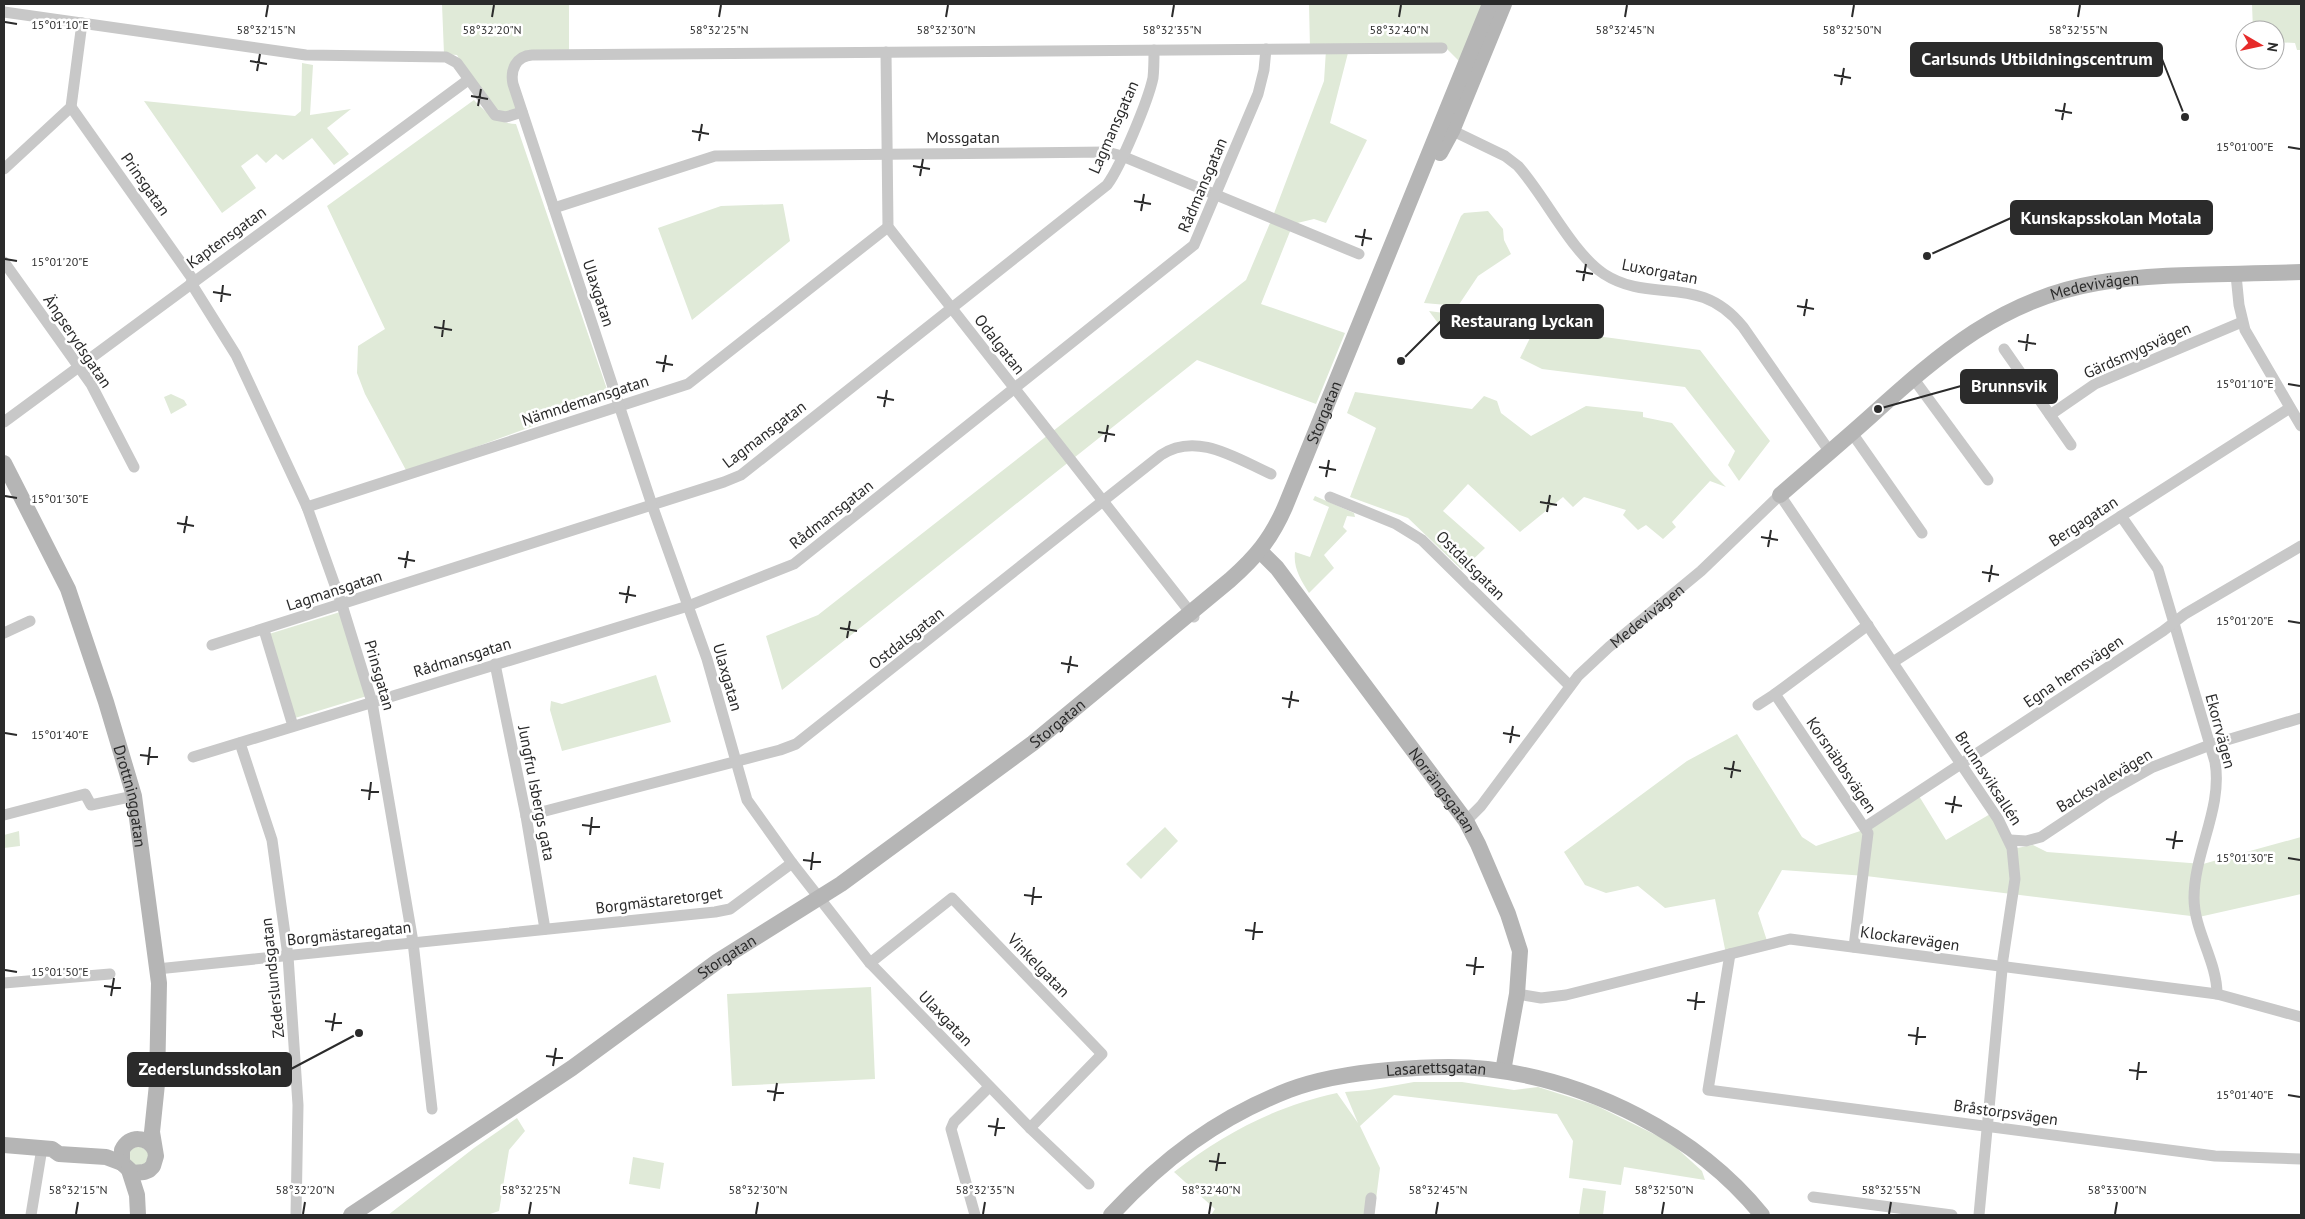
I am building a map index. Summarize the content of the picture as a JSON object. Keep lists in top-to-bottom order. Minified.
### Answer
{"streets":{"street":["Lagmansgatan","Mossgatan","Prinsgatan","Rådmansgatan","Kaptensgatan","Luxorgatan","Medevivägen","Ulaxgatan","Ängserydsgatan","Odalgatan","Gärdsmygsvägen","Nämndemansgatan","Storgatan","Bergagatan","Ostdalsgatan","Egna hemsvägen","Ekorrvägen","Korsnäbbsvägen","Brunnsviksallén","Backsvalevägen","Norrängsgatan","Jungfru Isbergs gata","Drottninggatan","Borgmästaretorget","Borgmästaregatan","Klockarevägen","Vinkelgatan","Zederslundsgatan","Lasarettsgatan","Bråstorpsvägen"]},"crossings":[["Lagmansgatan","Mossgatan"],["Lagmansgatan","Prinsgatan"],["Lagmansgatan","Ulaxgatan"],["Lagmansgatan","Odalgatan"],["Mossgatan","Rådmansgatan"],["Mossgatan","Ulaxgatan"],["Prinsgatan","Rådmansgatan"],["Prinsgatan","Kaptensgatan"],["Prinsgatan","Nämndemansgatan"],["Prinsgatan","Borgmästaregatan"],["Rådmansgatan","Ulaxgatan"],["Rådmansgatan","Odalgatan"],["Rådmansgatan","Jungfru Isbergs gata"],["Rådmansgatan","Zederslundsgatan"],["Kaptensgatan","Ängserydsgatan"],["Luxorgatan","Medevivägen"],["Luxorgatan","Storgatan"],["Medevivägen","Ostdalsgatan"],["Medevivägen","Brunnsviksallén"],["Medevivägen","Norrängsgatan"],["Ulaxgatan","Nämndemansgatan"],["Ulaxgatan","Storgatan"],["Ulaxgatan","Ostdalsgatan"],["Ulaxgatan","Borgmästaretorget"],["Ulaxgatan","Vinkelgatan"],["Odalgatan","Nämndemansgatan"],["Odalgatan","Storgatan"],["Odalgatan","Ostdalsgatan"],["Storgatan","Norrängsgatan"],["Bergagatan","Ekorrvägen"],["Bergagatan","Brunnsviksallén"],["Ostdalsgatan","Jungfru Isbergs gata"],["Egna hemsvägen","Ekorrvägen"],["Egna hemsvägen","Korsnäbbsvägen"],["Egna hemsvägen","Brunnsviksallén"],["Ekorrvägen","Backsvalevägen"],["Ekorrvägen","Klockarevägen"],["Korsnäbbsvägen","Klockarevägen"],["Brunnsviksallén","Backsvalevägen"],["Brunnsviksallén","Klockarevägen"],["Brunnsviksallén","Bråstorpsvägen"],["Norrängsgatan","Klockarevägen"],["Norrängsgatan","Lasarettsgatan"],["Jungfru Isbergs gata","Borgmästaretorget"],["Jungfru Isbergs gata","Borgmästaregatan"],["Drottninggatan","Borgmästaregatan"],["Borgmästaretorget","Borgmästaregatan"],["Borgmästaregatan","Zederslundsgatan"],["Klockarevägen","Bråstorpsvägen"]],"places":["Carlsunds Utbildningscentrum","Kunskapsskolan Motala","Restaurang Lyckan","Brunnsvik","Zederslundsskolan"],"north":"right","coordinates":["15°01'10\"E","58°32'15\"N","58°32'20\"N","58°32'25\"N","58°32'30\"N","58°32'35\"N","58°32'40\"N","58°32'45\"N","58°32'50\"N","58°32'55\"N","15°01'00\"E","15°01'20\"E","15°01'30\"E","15°01'40\"E","15°01'50\"E","58°33'00\"N"]}
